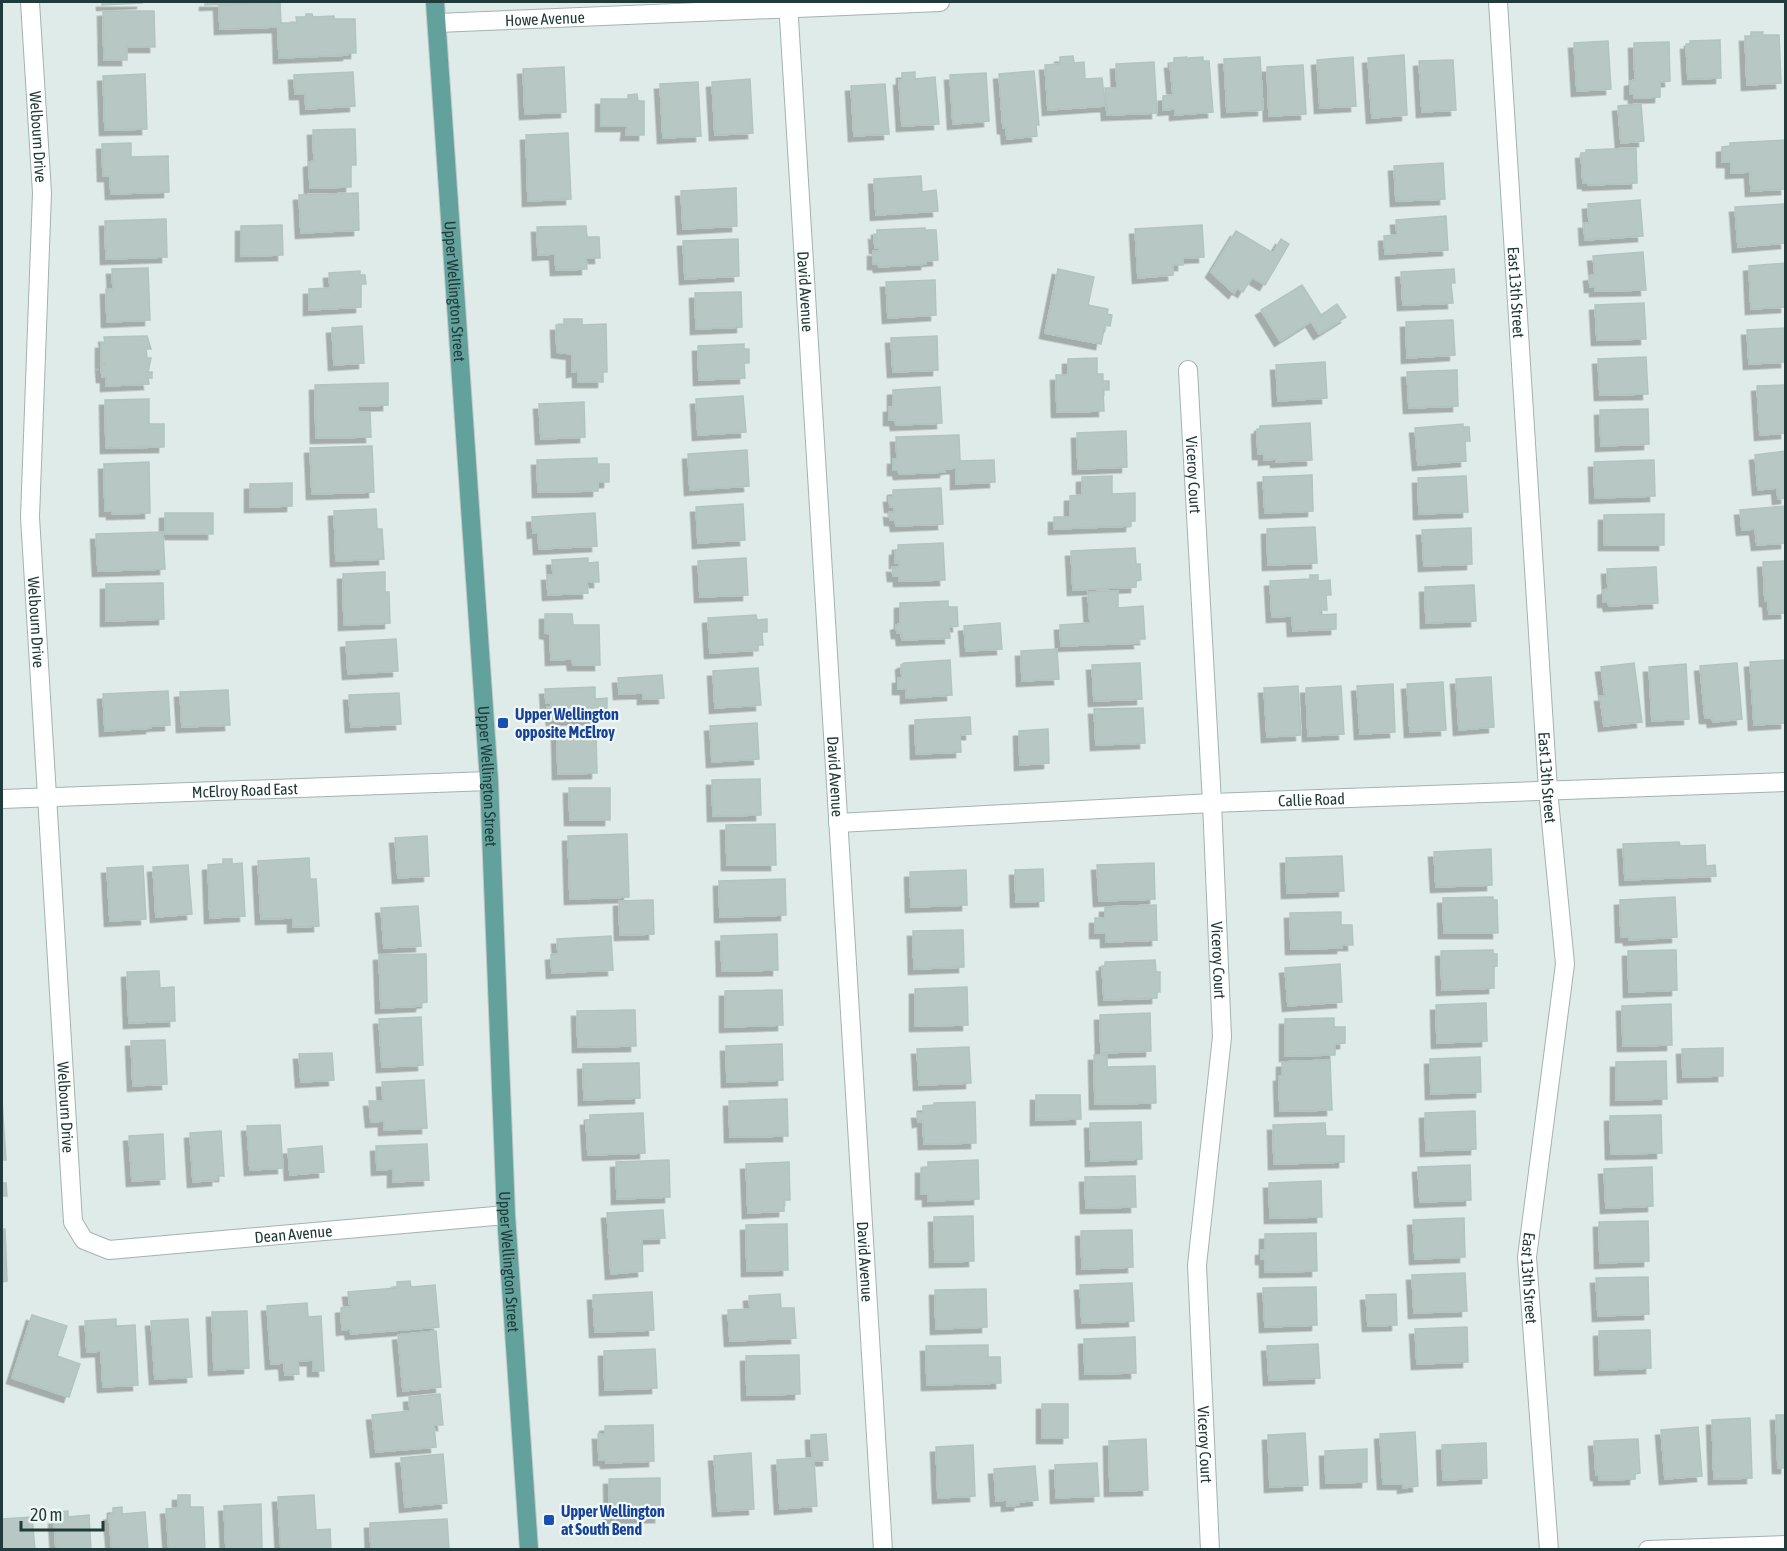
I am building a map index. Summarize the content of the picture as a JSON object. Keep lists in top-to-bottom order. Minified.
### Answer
{"streets":{"main road":["Upper Wellington Street"],"street":["Howe Avenue","Welbourn Drive","David Avenue","East 13th Street","Viceroy Court","McElroy Road East","Callie Road","Dean Avenue"]},"crossings":[["Howe Avenue","Upper Wellington Street"],["Howe Avenue","David Avenue"],["Welbourn Drive","McElroy Road East"],["Welbourn Drive","Dean Avenue"],["Upper Wellington Street","McElroy Road East"],["Upper Wellington Street","Dean Avenue"],["David Avenue","Callie Road"],["East 13th Street","Callie Road"],["Viceroy Court","Callie Road"]],"places":{"transit":["Upper Wellington opposite McElroy","Upper Wellington at South Bend"]},"scale_bar":"20 m"}
